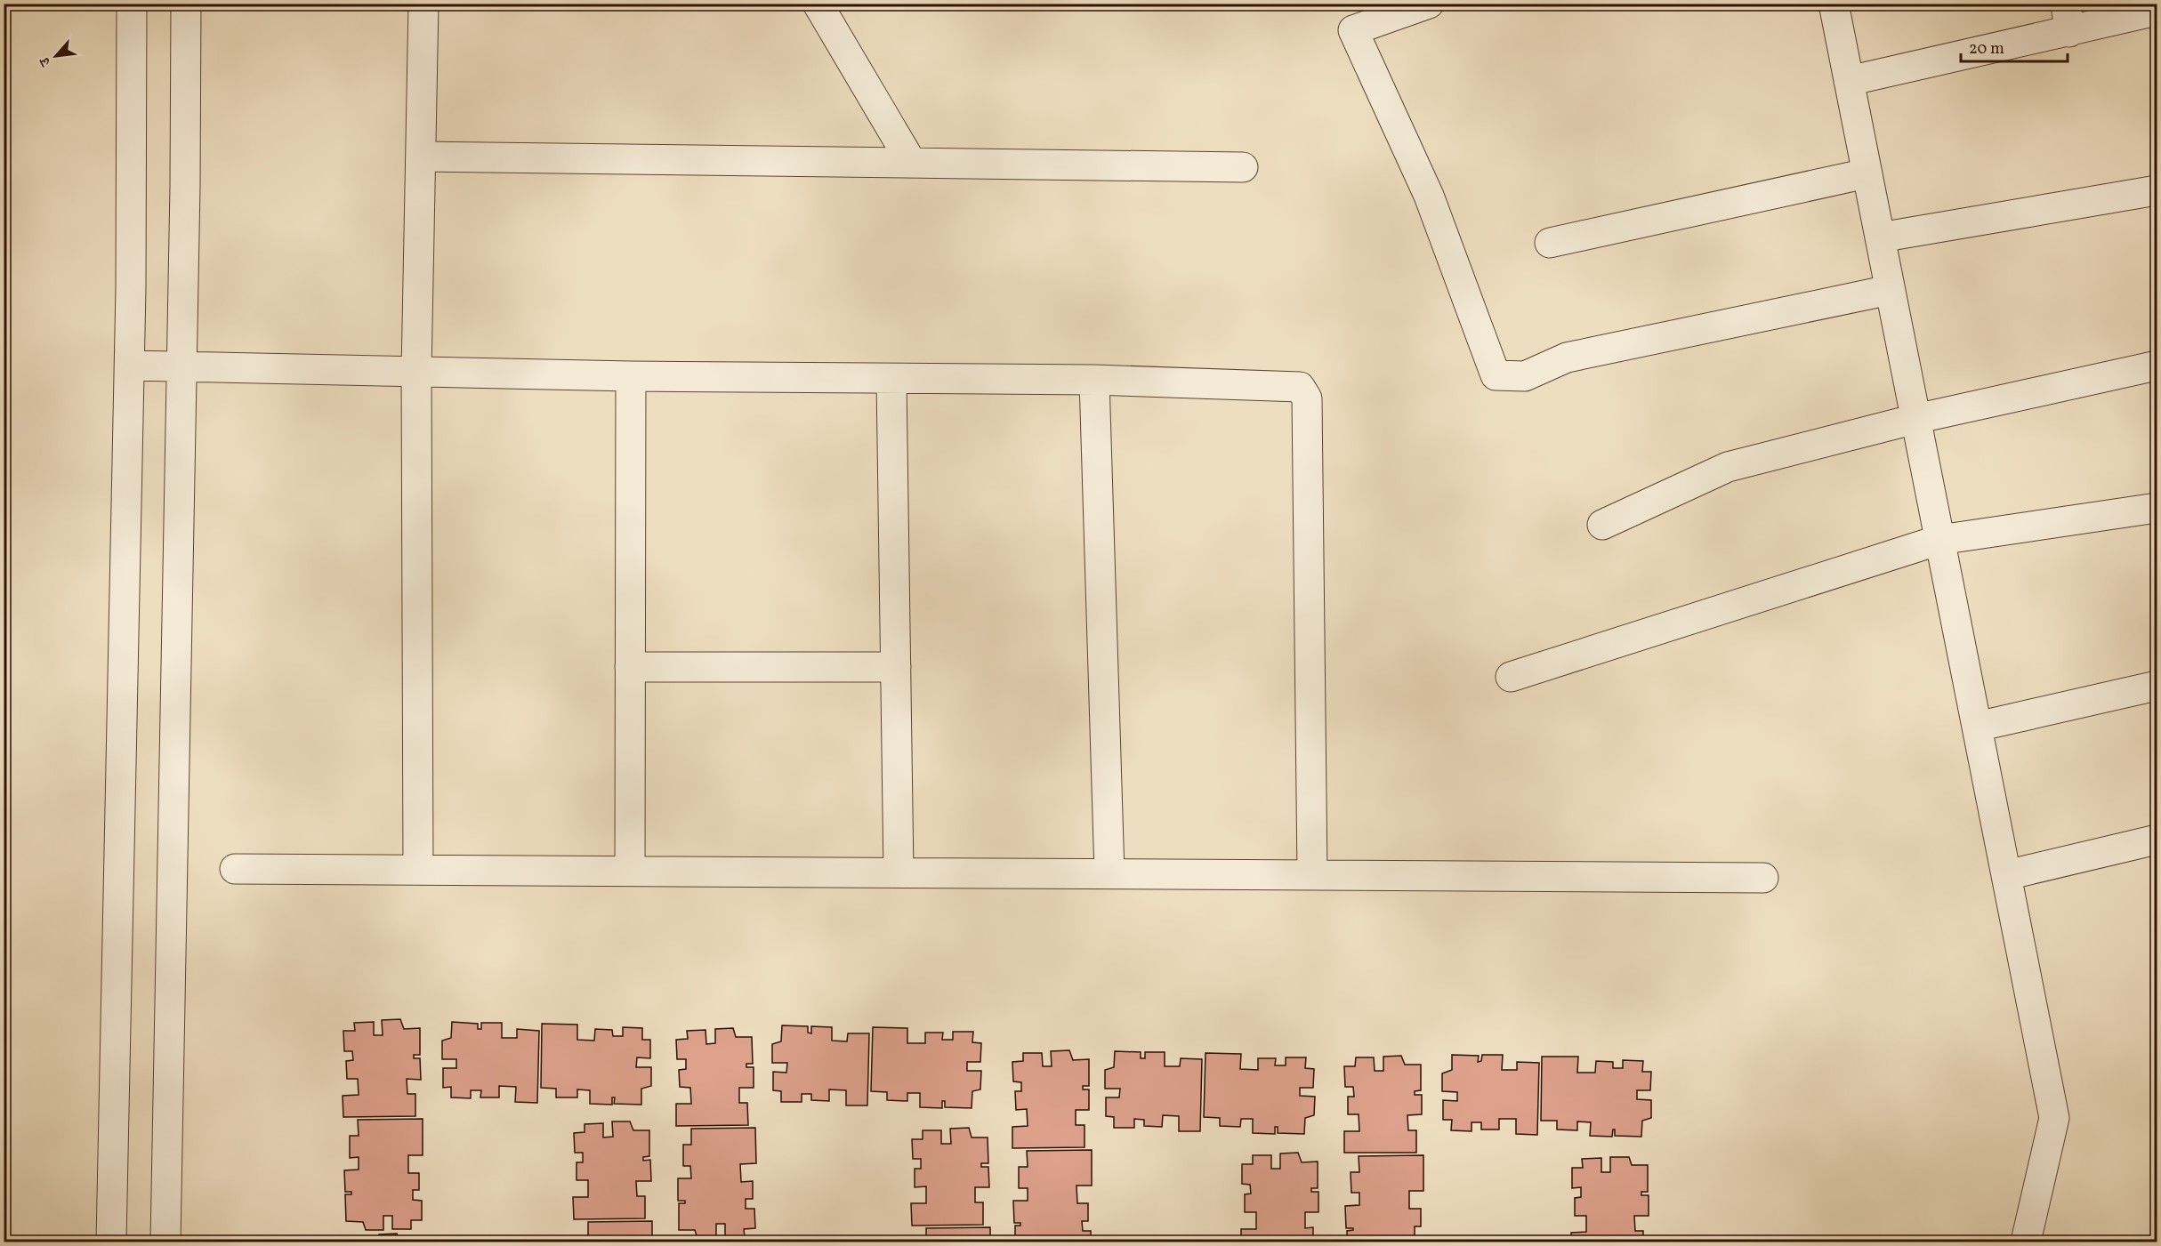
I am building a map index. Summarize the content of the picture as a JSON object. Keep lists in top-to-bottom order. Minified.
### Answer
{"scale_bar":"20 m","north":"bottom left"}
